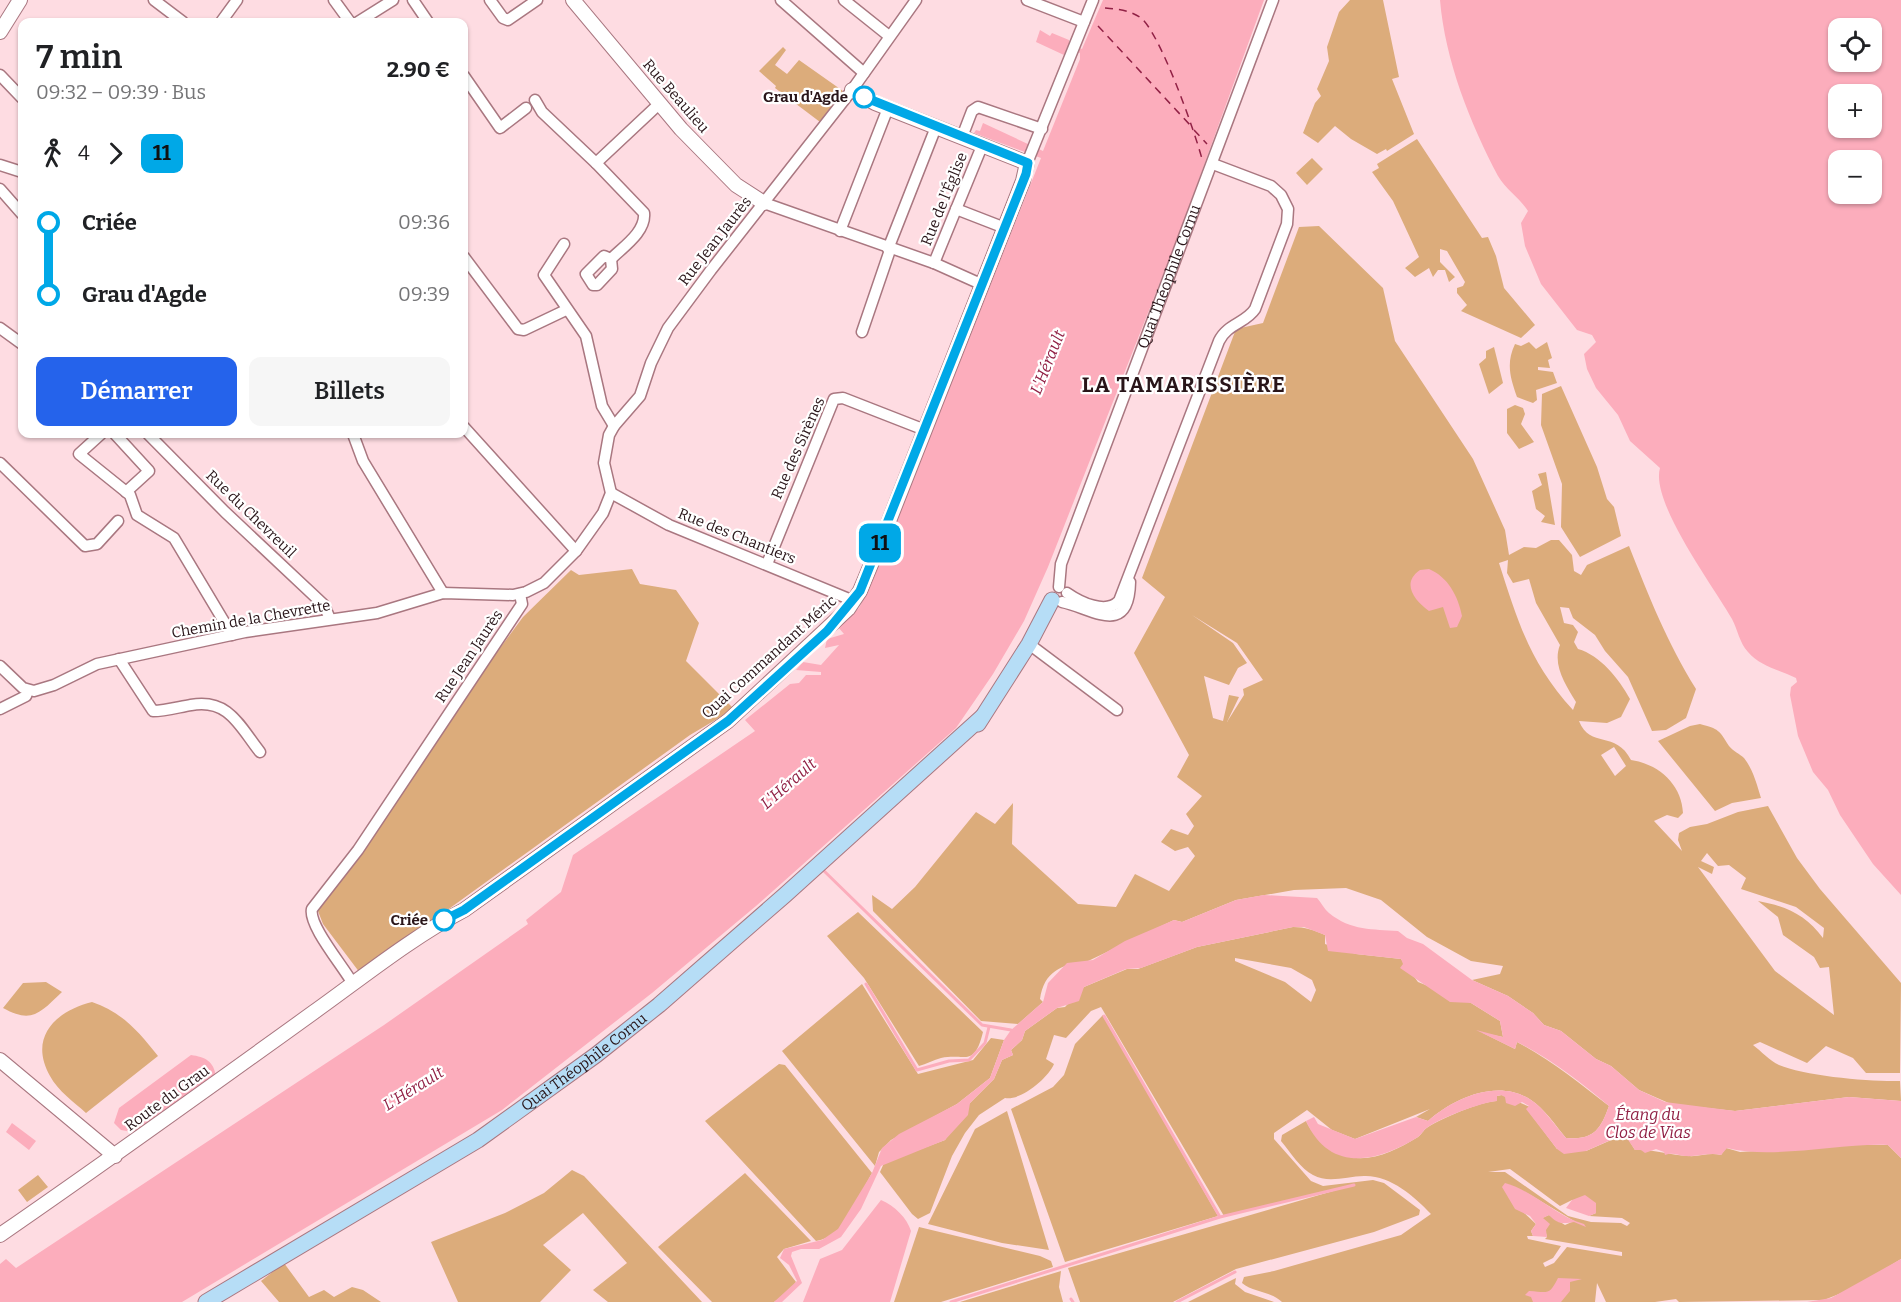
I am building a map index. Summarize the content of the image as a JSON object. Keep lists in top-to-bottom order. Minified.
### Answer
{"streets":{"main road":["Quai Théophile Cornu"],"street":["Rue Beaulieu","Rue de l'Église","Rue Jean Jaurès","Rue des Sirènes","Rue du Chevreuil","Rue des Chantiers","Chemin de la Chevrette","Quai Commandant Méric","Route du Grau"]},"crossings":[["Rue Beaulieu","Rue Jean Jaurès"],["Rue Jean Jaurès","Rue des Chantiers"],["Rue Jean Jaurès","Chemin de la Chevrette"],["Rue Jean Jaurès","Quai Commandant Méric"],["Rue Jean Jaurès","Route du Grau"],["Rue des Sirènes","Rue des Chantiers"],["Rue des Sirènes","Quai Commandant Méric"],["Rue du Chevreuil","Chemin de la Chevrette"],["Rue des Chantiers","Quai Commandant Méric"],["Quai Commandant Méric","Route du Grau"]],"districts":["LA TAMARISSIÈRE"],"water":["L'Hérault","Étang du Clos de Vias"],"places":["Grau d'Agde","Criée"],"lines":["bus line 11"],"page":{"on_map":"11","map_buttons":["+","−"],"heading":["7 min","09:32 – 09:39 · Bus","2.90 €"],"legs":["4","11"],"list":[{"name":"Criée","value":"09:36"},{"name":"Grau d'Agde","value":"09:39"}],"buttons":["Démarrer","Billets"]}}
